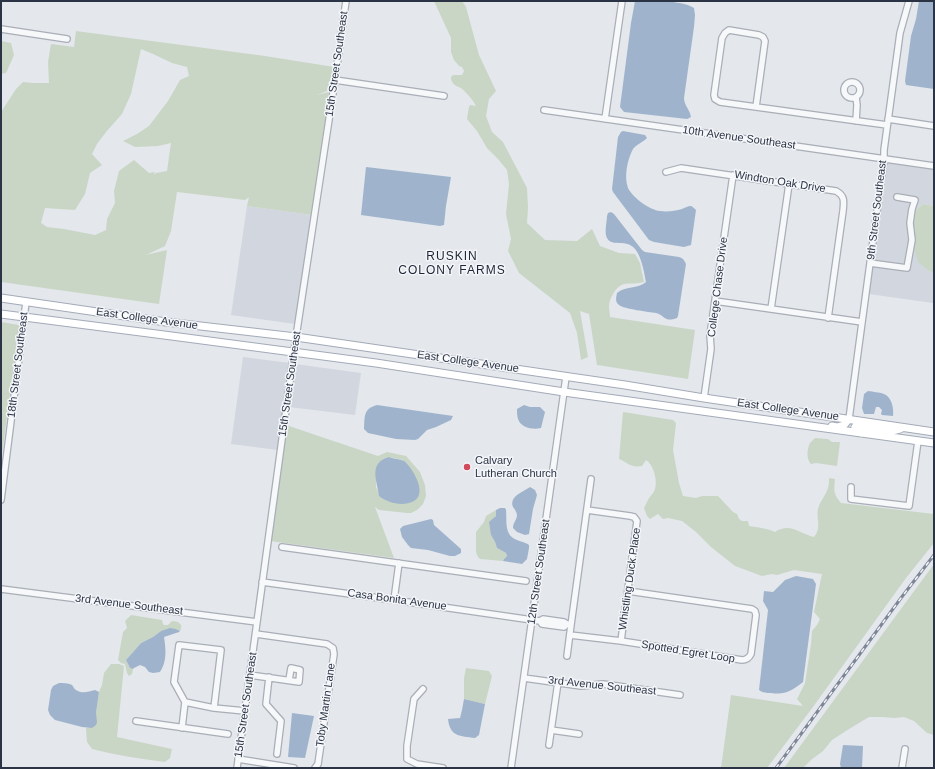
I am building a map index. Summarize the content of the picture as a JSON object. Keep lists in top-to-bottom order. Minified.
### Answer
{"streets":{"main road":["East College Avenue"],"street":["15th Street Southeast","10th Avenue Southeast","Windton Oak Drive","9th Street Southeast","College Chase Drive","18th Street Southeast","12th Street Southeast","Whistling Duck Place","Casa Bonita Avenue","3rd Avenue Southeast","Spotted Egret Loop","Toby Martin Lane"]},"crossings":[["15th Street Southeast","East College Avenue"],["15th Street Southeast","Casa Bonita Avenue"],["15th Street Southeast","3rd Avenue Southeast"],["15th Street Southeast","Toby Martin Lane"],["10th Avenue Southeast","9th Street Southeast"],["Windton Oak Drive","College Chase Drive"],["9th Street Southeast","East College Avenue"],["College Chase Drive","East College Avenue"],["East College Avenue","18th Street Southeast"],["East College Avenue","12th Street Southeast"],["12th Street Southeast","Casa Bonita Avenue"],["12th Street Southeast","3rd Avenue Southeast"],["Whistling Duck Place","Spotted Egret Loop"]],"districts":["RUSKIN COLONY FARMS"],"places":["Calvary Lutheran Church"]}
